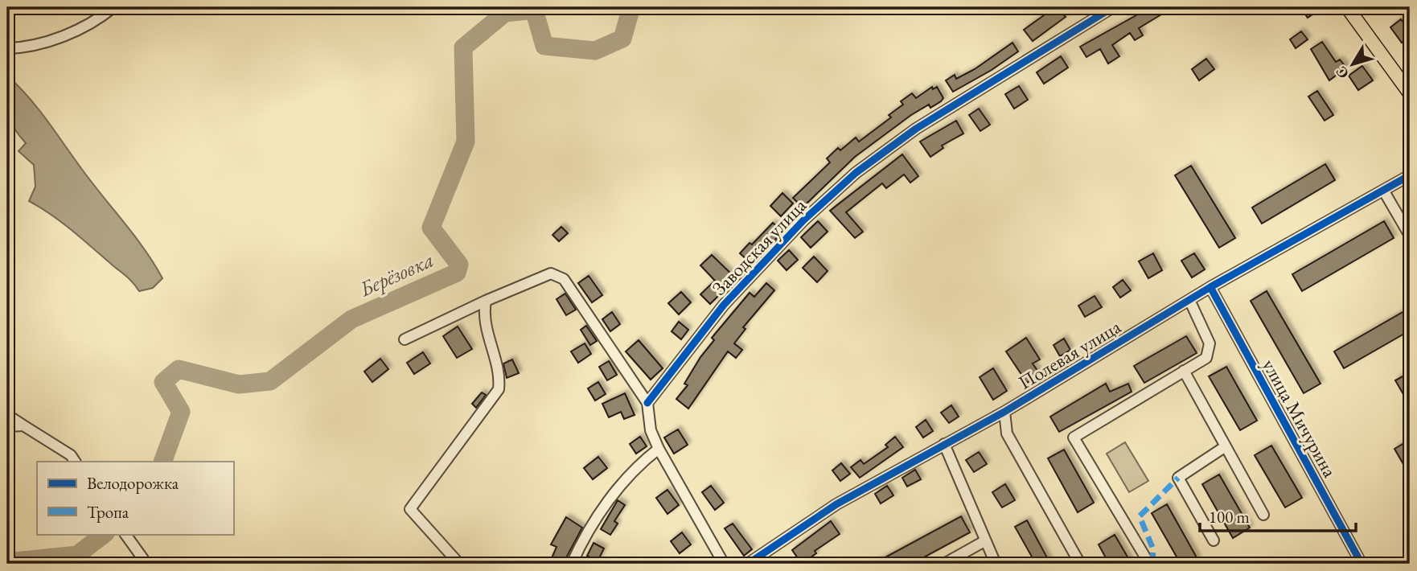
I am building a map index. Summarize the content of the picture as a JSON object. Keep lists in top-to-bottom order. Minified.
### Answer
{"streets":{"street":["Заводская улица","Полевая улица","улица Мичурина"]},"crossings":[["Полевая улица","улица Мичурина"]],"water":["Берёзовка"],"legend":["Велодорожка","Тропа"],"scale_bar":"100 m","north":"bottom left"}
